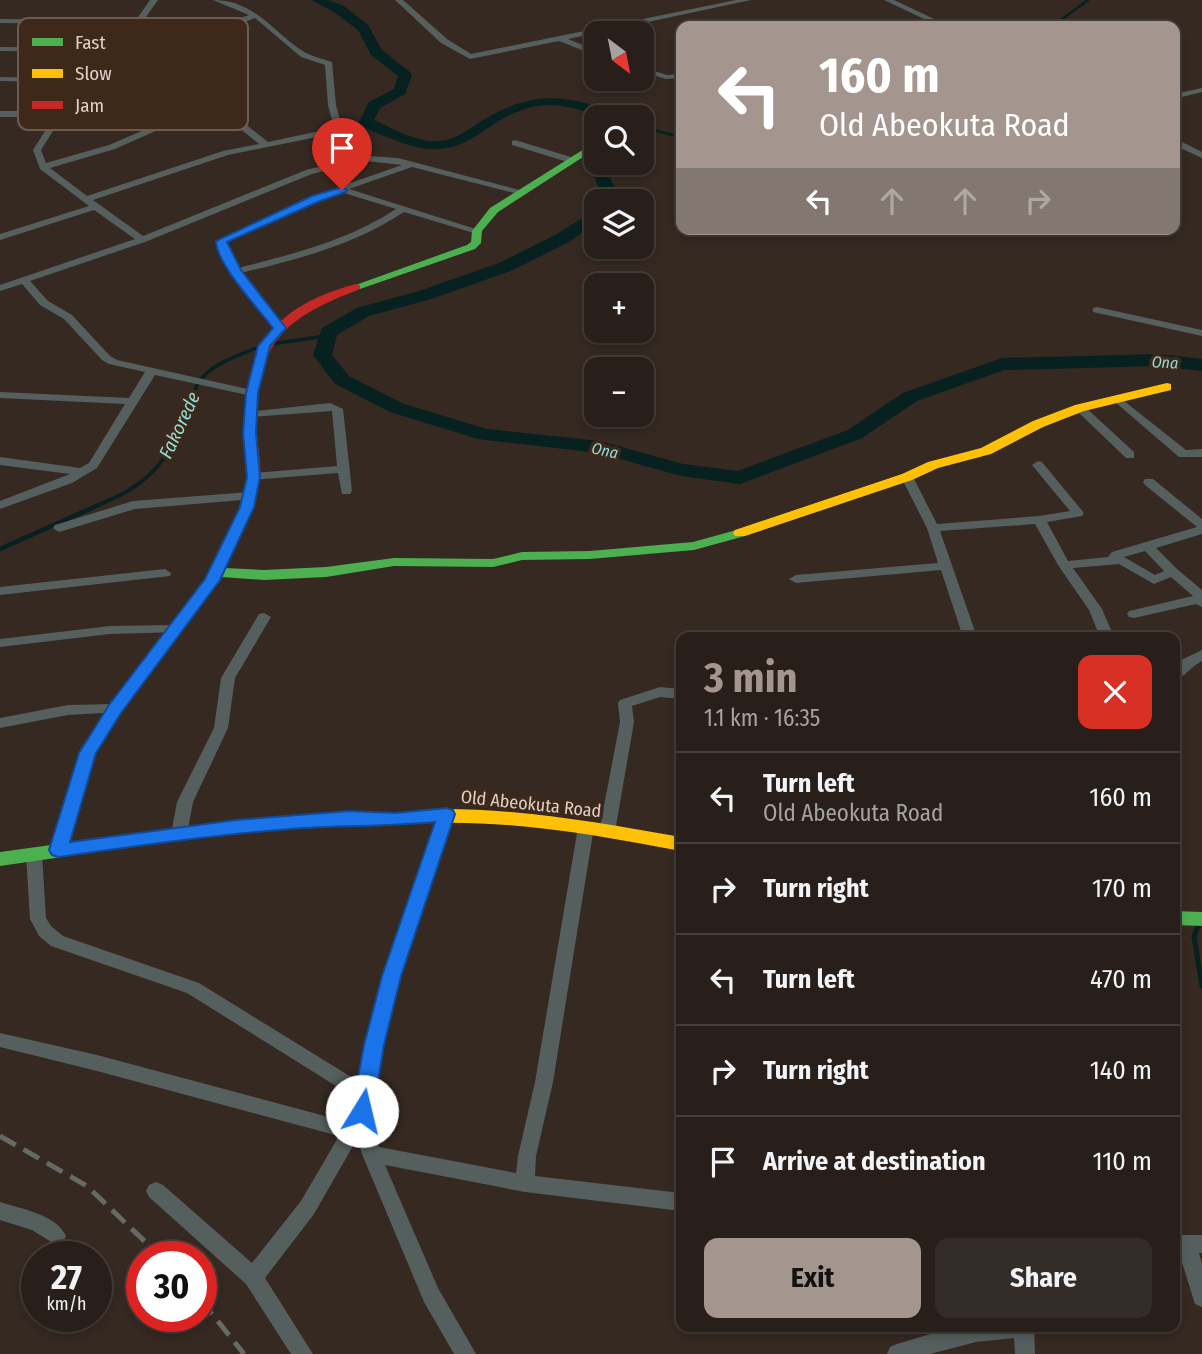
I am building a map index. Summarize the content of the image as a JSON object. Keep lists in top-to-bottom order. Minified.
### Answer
{"streets":{"main road":["Old Abeokuta Road"]},"water":["Ona","Fakorede"],"legend":["Fast","Slow","Jam"],"north":"bottom right","page":{"map_buttons":["+","−"],"turn":["160 m","Old Abeokuta Road"],"heading":["3 min","1.1 km · 16:35"],"list":[{"name":"Turn left","note":"Old Abeokuta Road","value":"160 m"},{"name":"Turn right","value":"170 m"},{"name":"Turn left","value":"470 m"},{"name":"Turn right","value":"140 m"},{"name":"Arrive at destination","value":"110 m"}],"buttons":["Exit","Share"],"speed":"27 km/h","limit":"30"}}
